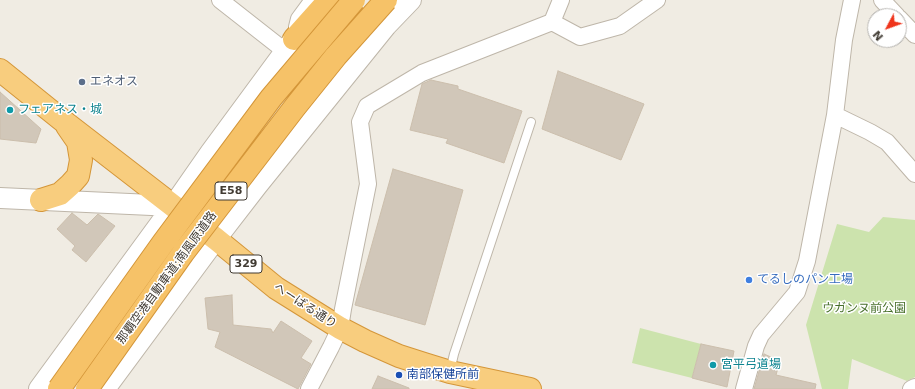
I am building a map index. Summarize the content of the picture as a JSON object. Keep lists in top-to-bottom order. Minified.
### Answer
{"streets":{"highway":["E58","329","那覇空港自動車道;南風原道路","へーばる通り"]},"parks":["ウガンヌ前公園"],"places":["エネオス","フェアネス・城","てるしのパン工場","宮平弓道場","南部保健所前"],"north":"bottom left"}
